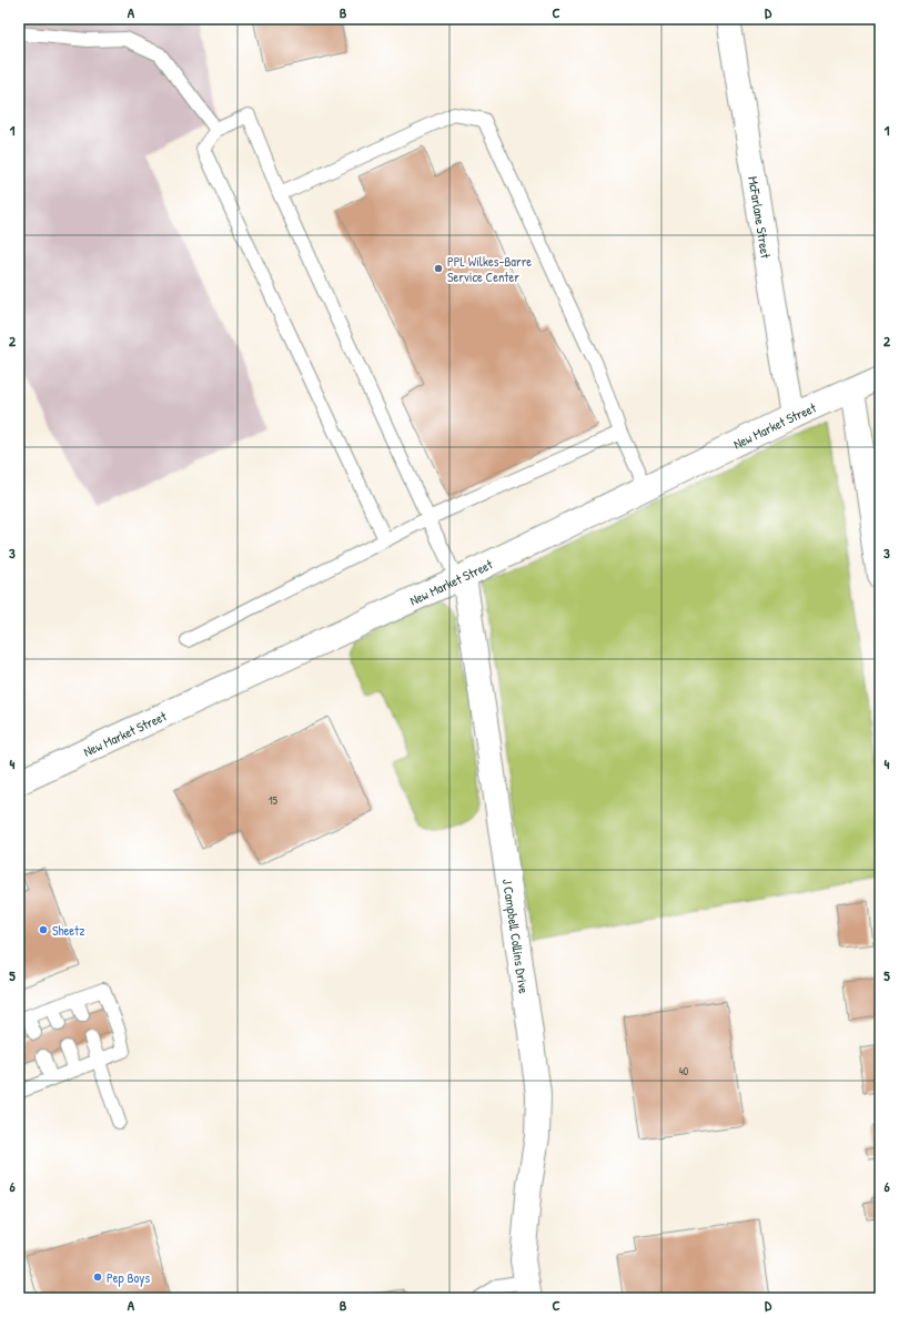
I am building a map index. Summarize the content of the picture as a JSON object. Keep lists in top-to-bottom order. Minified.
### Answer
{"streets":{"street":["McFarlane Street","New Market Street","J Campbell Collins Drive"]},"crossings":[["McFarlane Street","New Market Street"],["New Market Street","J Campbell Collins Drive"]],"places":["PPL Wilkes-Barre Service Center","Sheetz","Pep Boys"],"house_numbers":["15","40"],"grid":{"columns":["A","B","C","D"],"rows":["1","2","3","4","5","6"]}}
